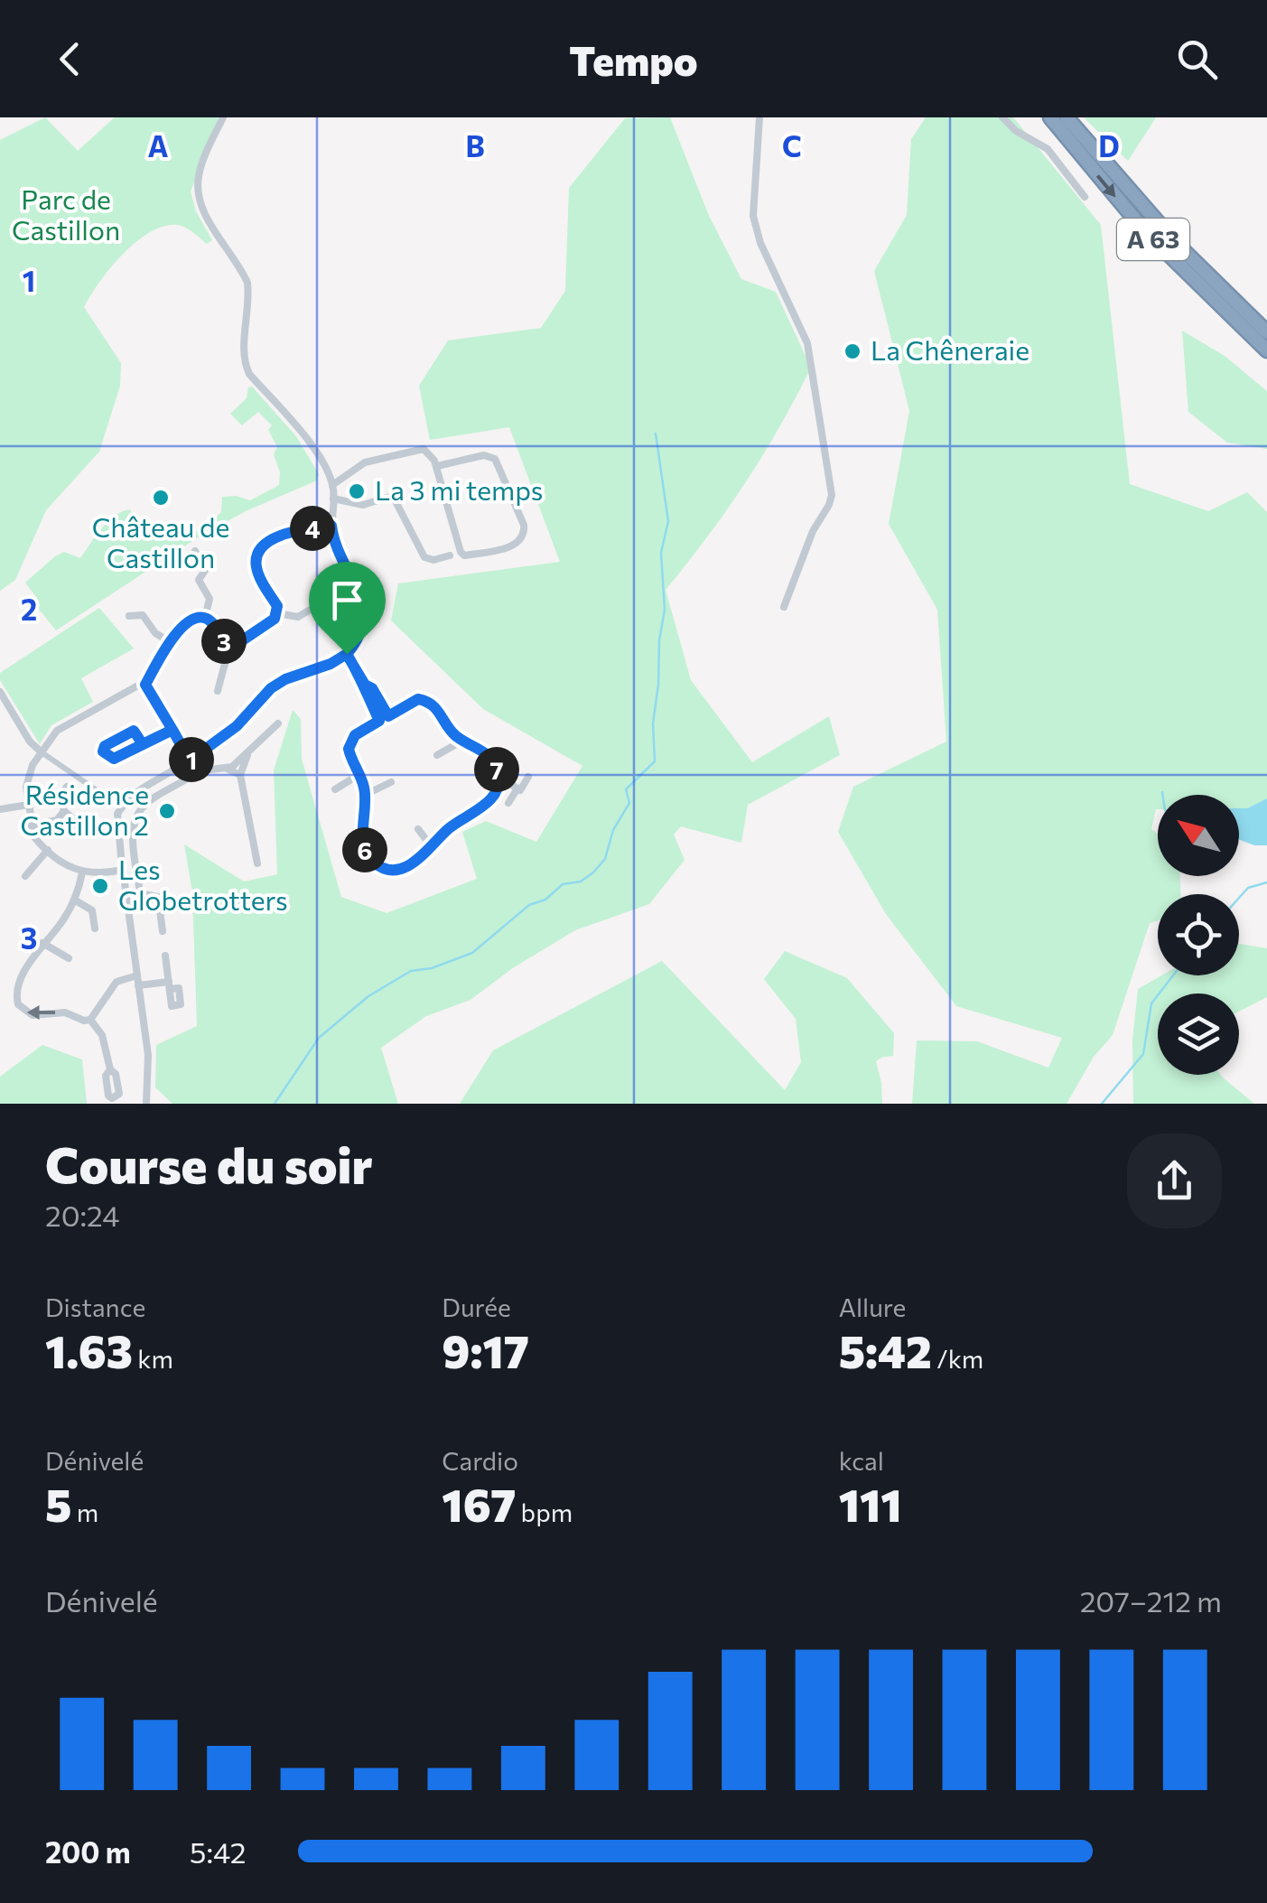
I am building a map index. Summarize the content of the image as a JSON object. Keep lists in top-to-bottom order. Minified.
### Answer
{"streets":{"highway":["A 63"]},"parks":["Parc de Castillon"],"places":["La Chêneraie","La 3 mi temps","Château de Castillon","Résidence Castillon 2","Les Globetrotters"],"north":"top left","page":{"header":"Tempo","pins":["4","3","1","7","6"],"heading":["Course du soir","20:24"],"stats":[["Distance","1.63 km"],["Durée","9:17"],["Allure","5:42 /km"],["Dénivelé","5 m"],["Cardio","167 bpm"],["kcal","111"]],"chart":["Dénivelé","207–212 m"],"list":[{"name":"200 m","note":"5:42"}]},"grid":{"columns":["A","B","C","D"],"rows":["1","2","3"]}}
